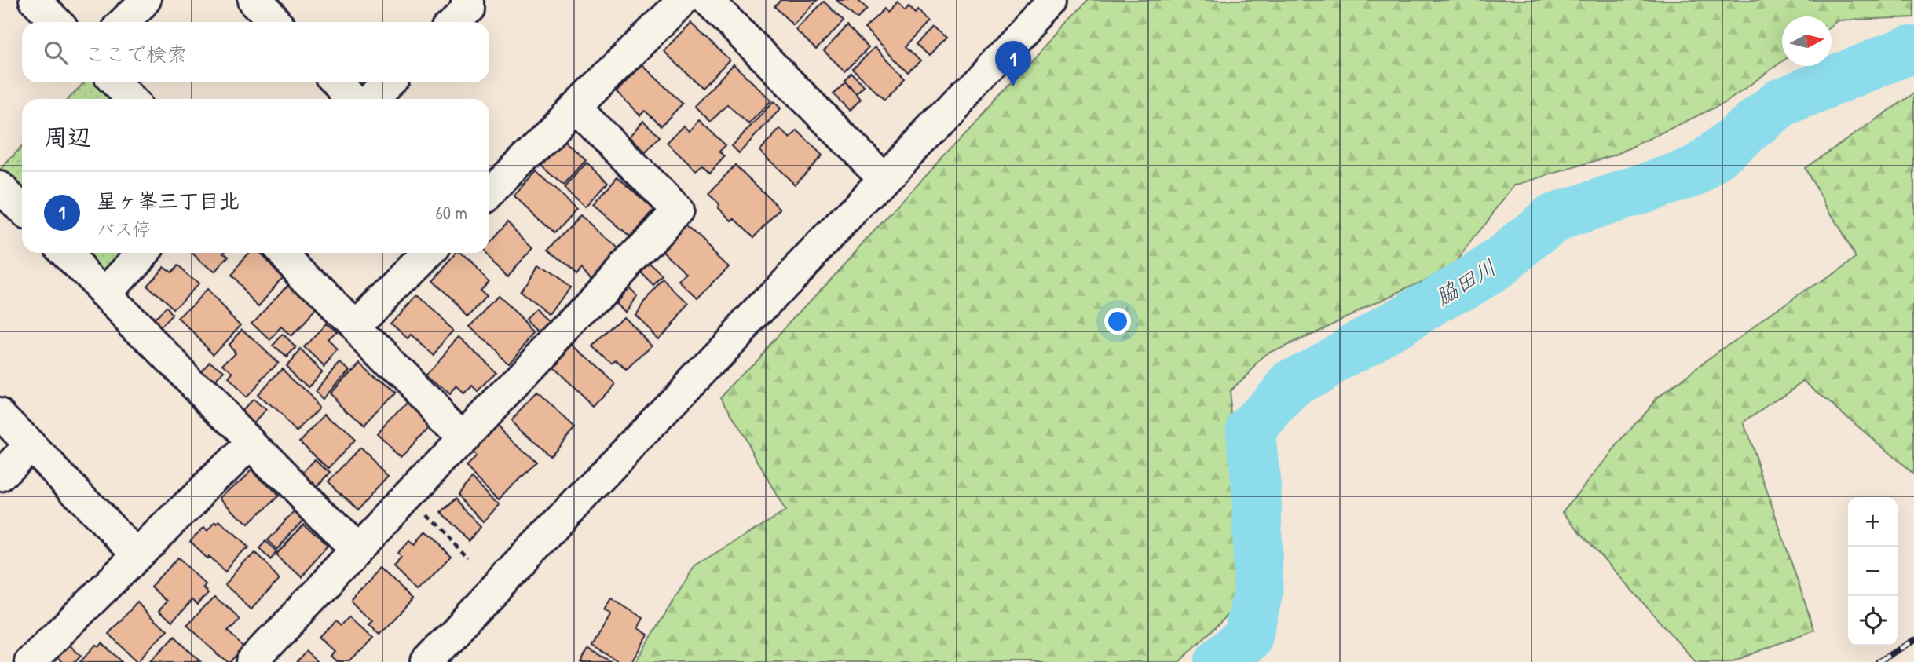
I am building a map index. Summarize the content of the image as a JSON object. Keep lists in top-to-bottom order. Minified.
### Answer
{"water":["脇田川"],"north":"right","page":{"search":"ここで検索","pins":"1","heading":"周辺","list":[{"mark":"1","name":"星ヶ峯三丁目北","note":"バス停","value":"60 m"}],"map_buttons":["+","−"]}}
